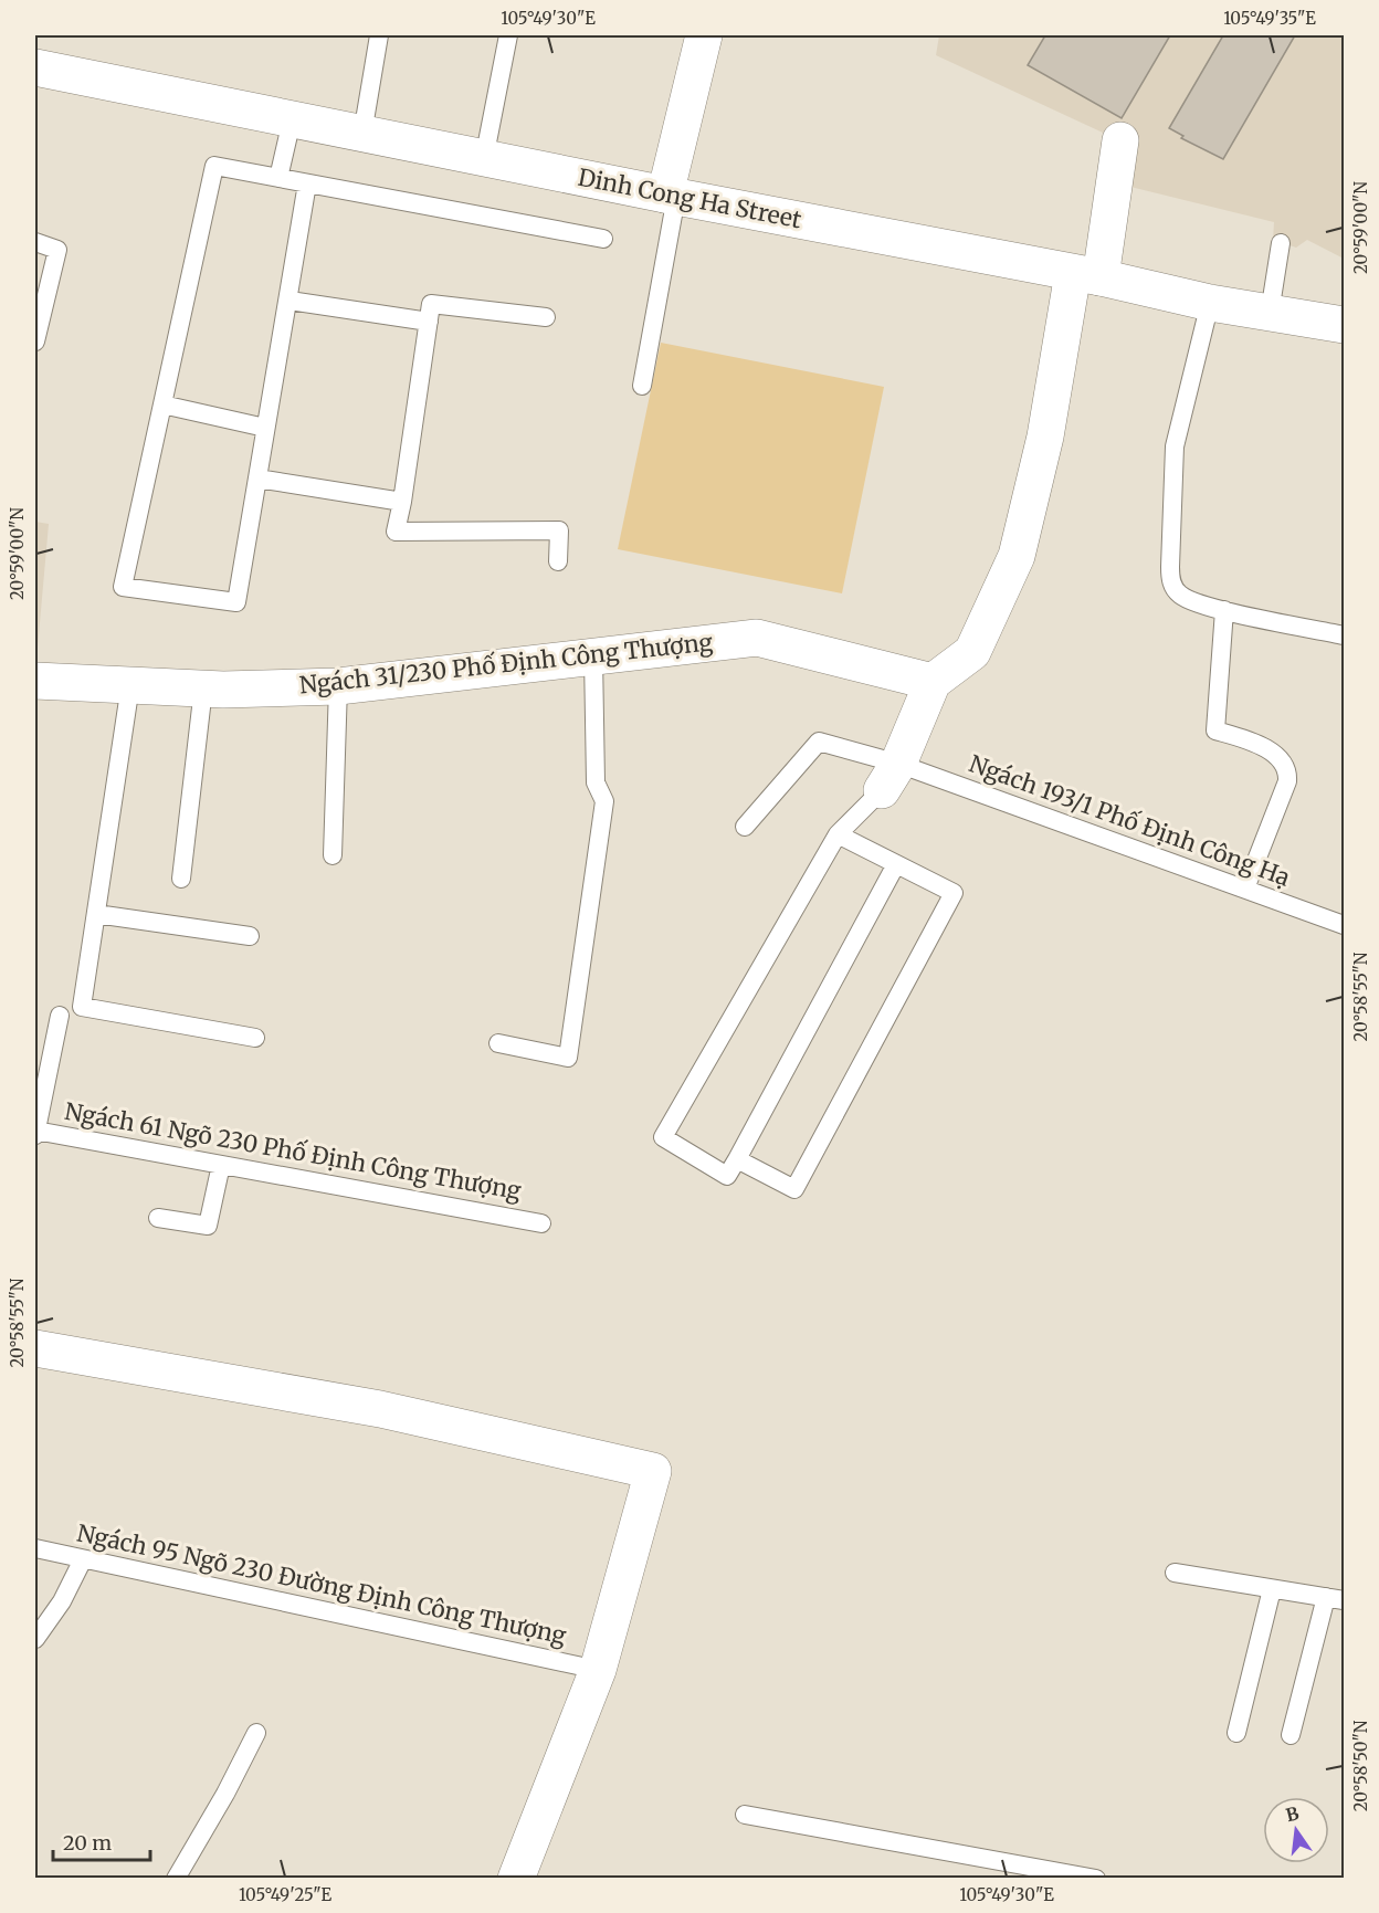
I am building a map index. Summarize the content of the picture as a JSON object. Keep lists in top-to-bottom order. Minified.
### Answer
{"streets":{"street":["Dinh Cong Ha Street","Ngách 31/230 Phố Định Công Thượng"],"lane":["Ngách 193/1 Phố Định Công Hạ","Ngách 61 Ngõ 230 Phố Định Công Thượng","Ngách 95 Ngõ 230 Đường Định Công Thượng"]},"scale_bar":"20 m","north":"top","coordinates":["105°49'30\"E","105°49'35\"E","20°59'00\"N","20°58'55\"N","20°58'50\"N","105°49'25\"E"]}
